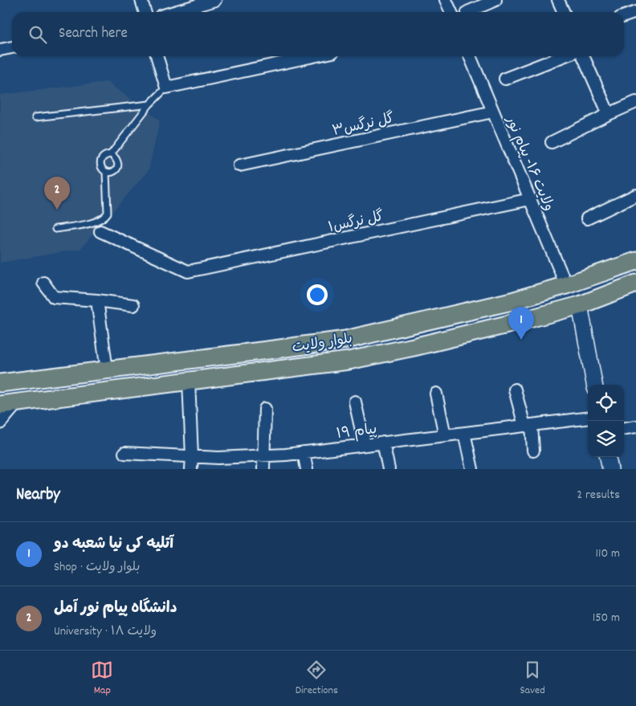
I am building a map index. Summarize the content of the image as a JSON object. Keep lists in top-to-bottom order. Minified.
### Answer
{"streets":{"main road":["بلوار ولایت"],"street":["گل نرگس۳","ولایت ۱۶- پیام نور","گل نرگس۱","پیام ۱۹"]},"crossings":[["گل نرگس۳","ولایت ۱۶- پیام نور"],["ولایت ۱۶- پیام نور","گل نرگس۱"],["ولایت ۱۶- پیام نور","بلوار ولایت"]],"page":{"search":"Search here","pins":["2","1"],"heading":["Nearby","2 results"],"list":[{"mark":"1","name":"آتلیه کی نیا شعبه دو","note":"Shop · بلوار ولایت","value":"110 m"},{"mark":"2","name":"دانشگاه پیام نور آمل","note":"University · ولایت ۱۸","value":"150 m"}],"nav":["Map","Directions","Saved"]}}
